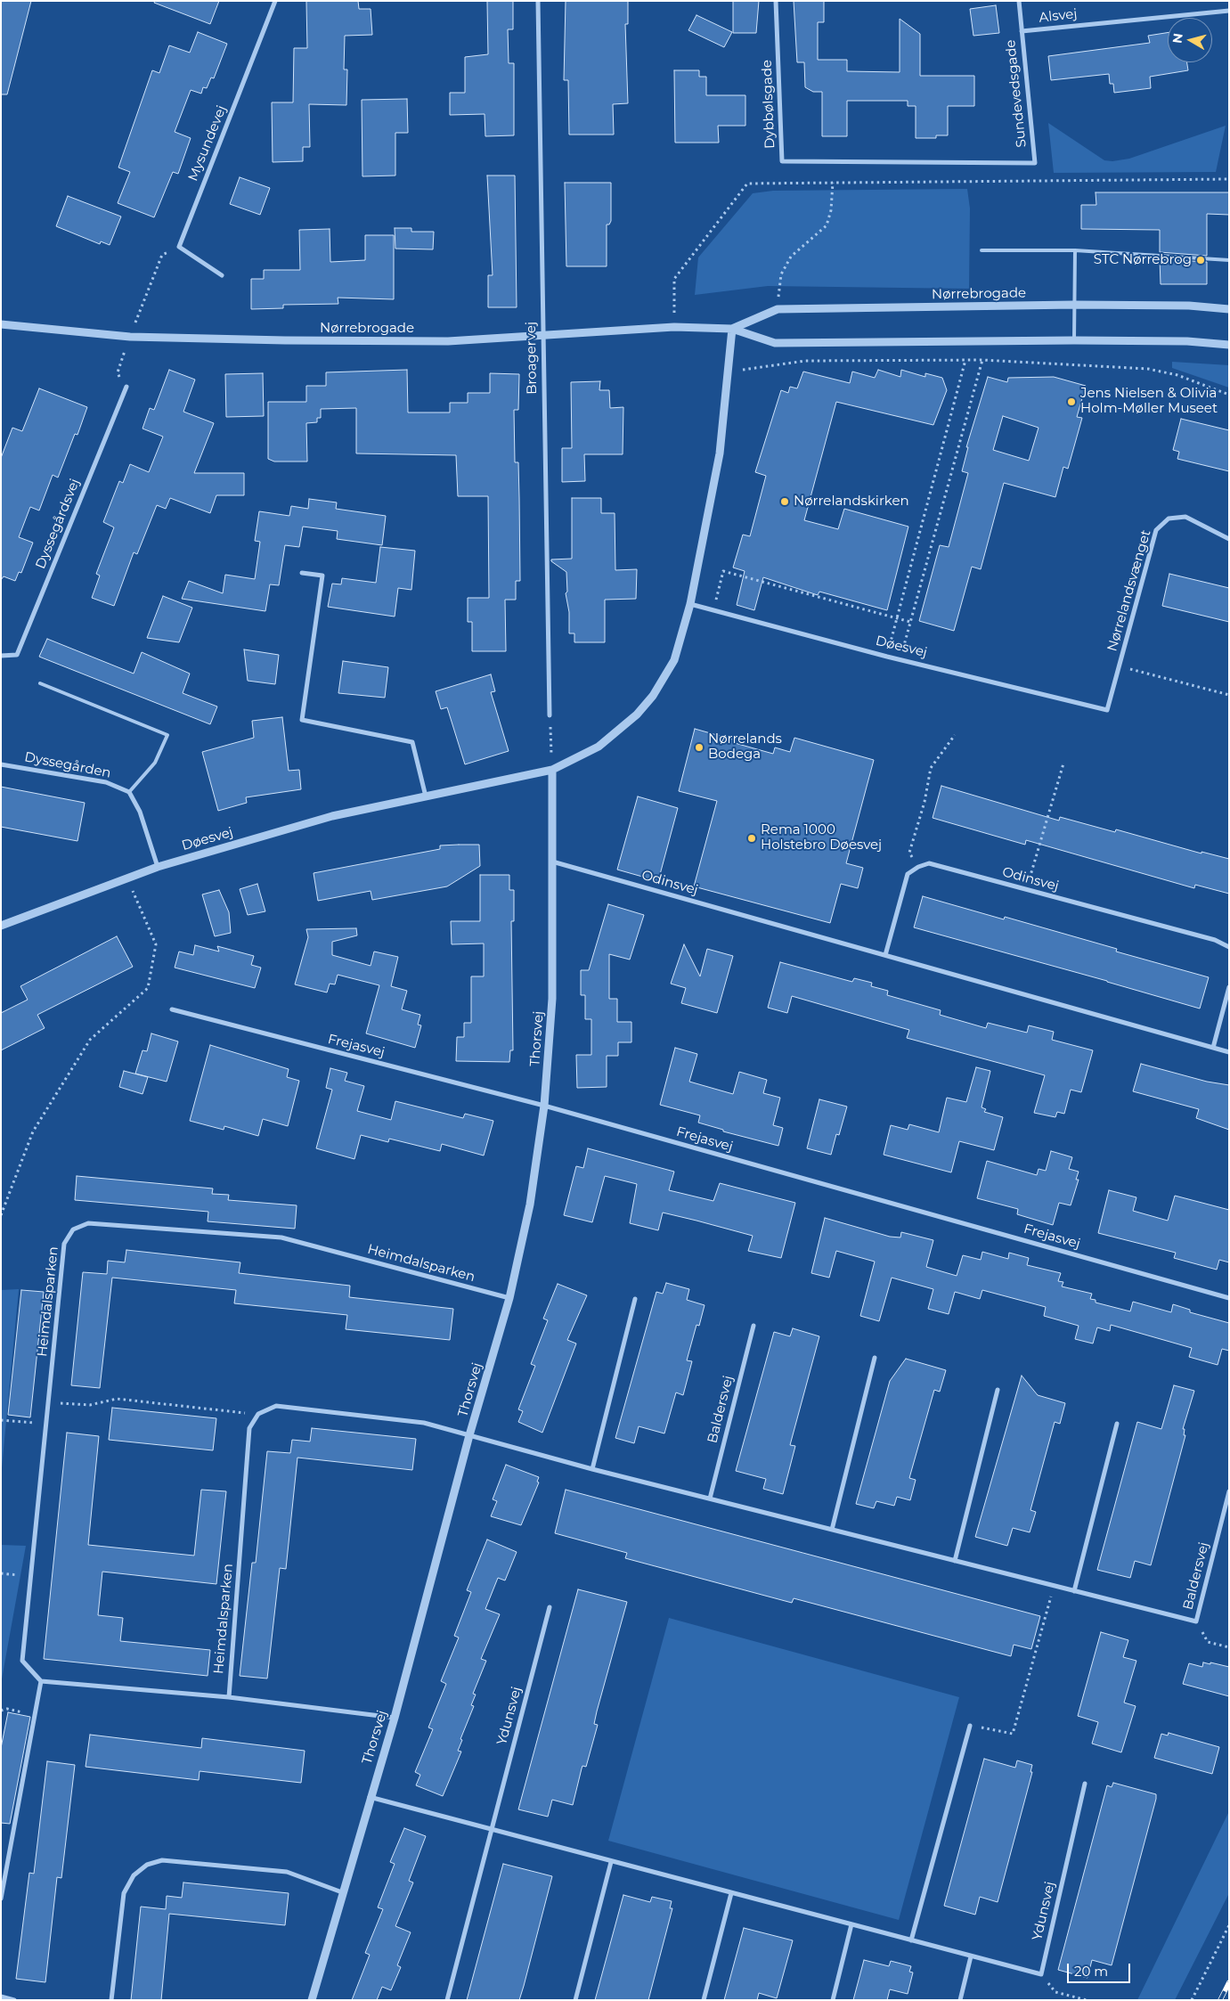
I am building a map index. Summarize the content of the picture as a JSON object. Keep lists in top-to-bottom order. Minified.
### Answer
{"streets":{"street":["Alsvej","Sundevedsgade","Dybbølsgade","Mysundevej","Nørrebrogade","Broagervej","Dyssegårdsvej","Nørrelandsvænget","Døesvej","Dyssegården","Odinsvej","Thorsvej","Frejasvej","Heimdalsparken","Baldersvej","Ydunsvej"]},"crossings":[["Alsvej","Sundevedsgade"],["Sundevedsgade","Dybbølsgade"],["Nørrebrogade","Broagervej"],["Nørrebrogade","Døesvej"],["Nørrelandsvænget","Døesvej"],["Døesvej","Thorsvej"],["Odinsvej","Thorsvej"],["Thorsvej","Frejasvej"],["Thorsvej","Heimdalsparken"],["Thorsvej","Baldersvej"]],"places":["STC Nørrebrog","Jens Nielsen & Olivia Holm-Møller Museet","Nørrelandskirken","Nørrelands Bodega","Rema 1000 Holstebro Døesvej"],"scale_bar":"20 m","north":"left"}
